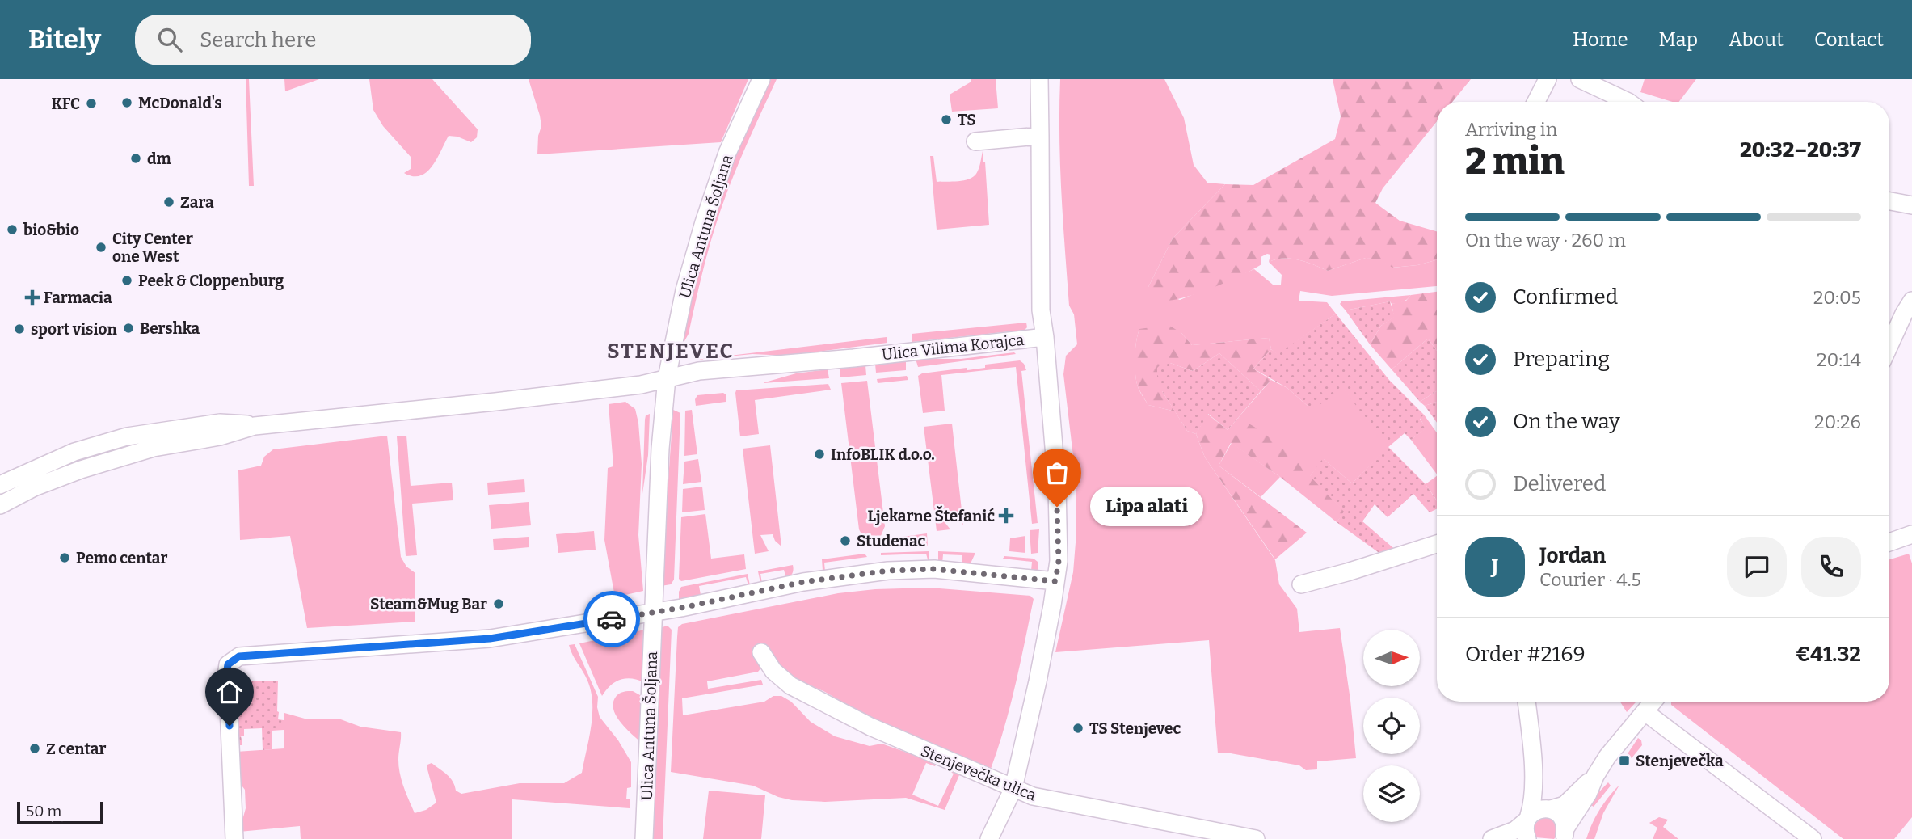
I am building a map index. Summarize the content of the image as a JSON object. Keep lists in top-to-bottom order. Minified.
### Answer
{"streets":{"street":["Ulica Antuna Šoljana","Ulica Vilima Korajca","Stenjevečka ulica"]},"crossings":[["Ulica Antuna Šoljana","Ulica Vilima Korajca"],["Ulica Vilima Korajca","Stenjevečka ulica"]],"districts":["STENJEVEC"],"places":{"other":["McDonald's","KFC","TS","dm","Zara","bio&bio","City Center one West","Peek & Cloppenburg","Bershka","sport vision","InfoBLIK d.o.o.","Lipa alati","Studenac","Pemo centar","Steam&Mug Bar","TS Stenjevec","Z centar"],"health":["Farmacia","Ljekarne Štefanić"],"transit":["Stenjevečka"]},"scale_bar":"50 m","north":"right","page":{"header":"Bitely","search":"Search here","nav":["Home","Map","About","Contact"],"heading":["2 min","Arriving in","20:32–20:37"],"panel":["Jordan","Courier · 4.5","Order #2169","€41.32"],"bar":"On the way · 260 m","list":[["Confirmed","20:05"],["Preparing","20:14"],["On the way","20:26"],"Delivered"],"bubble":"Lipa alati","round":"J","scale":"50 m"}}
